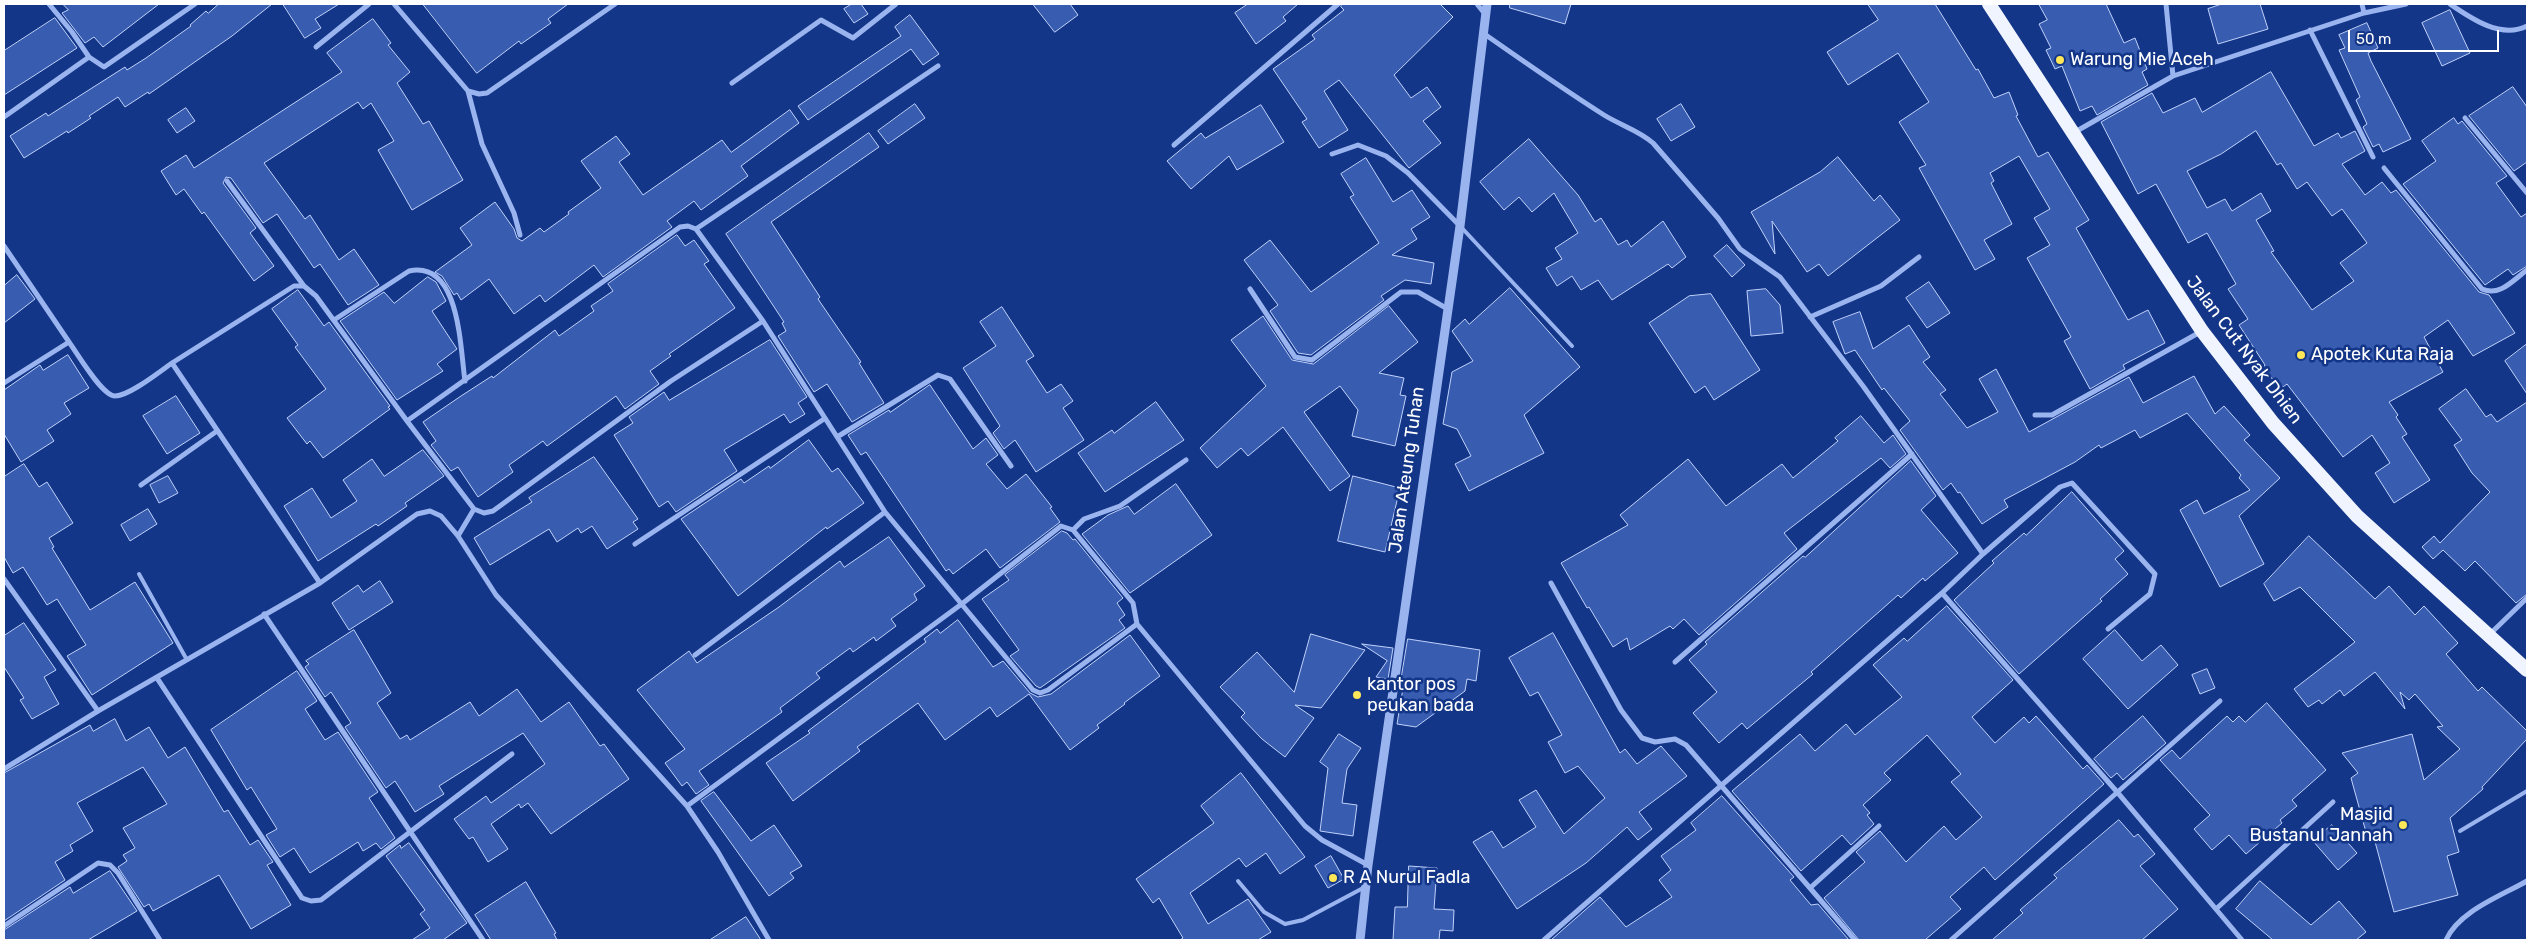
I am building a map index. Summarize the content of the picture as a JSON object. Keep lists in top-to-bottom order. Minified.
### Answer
{"streets":{"highway":["Jalan Cut Nyak Dhien"],"street":["Jalan Ateung Tuhan"]},"places":["Warung Mie Aceh","Apotek Kuta Raja","kantor pos peukan bada","Masjid Bustanul Jannah","R A Nurul Fadla"],"scale_bar":"50 m"}
